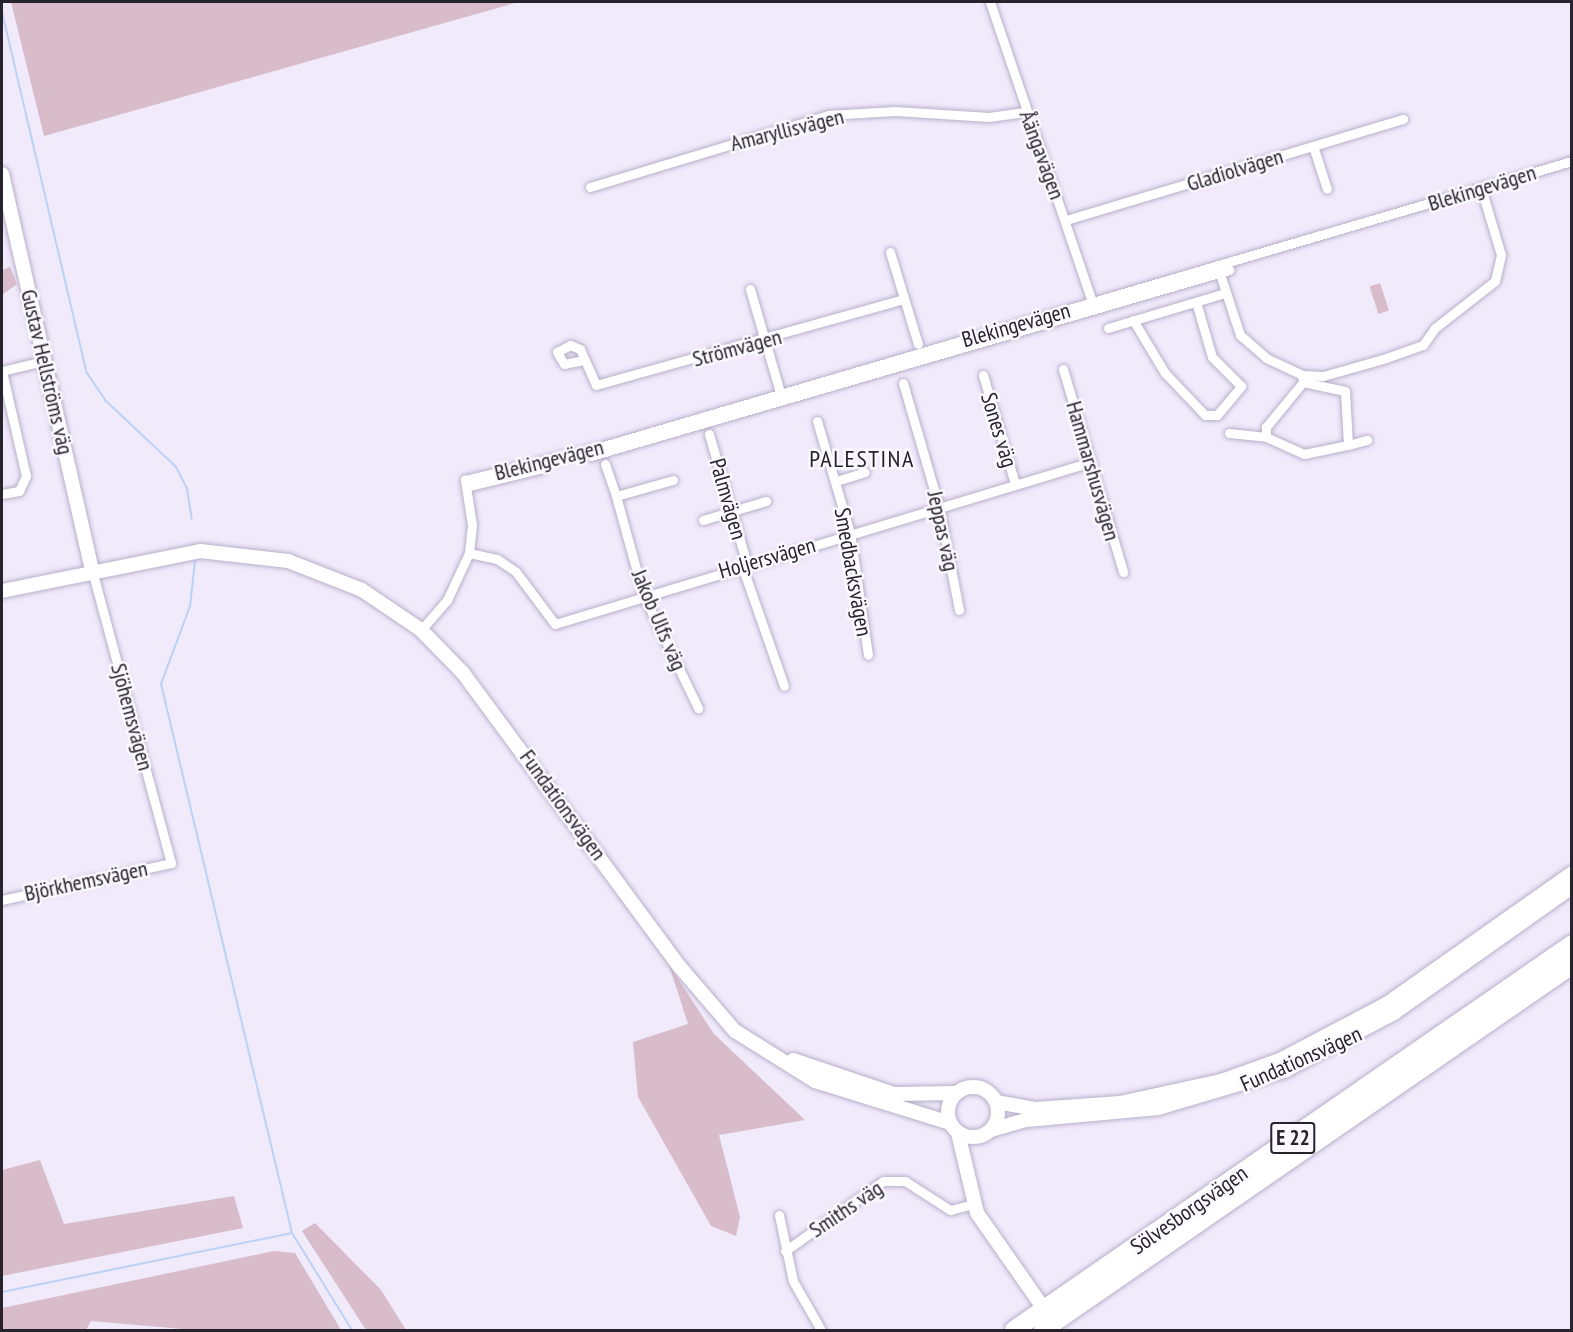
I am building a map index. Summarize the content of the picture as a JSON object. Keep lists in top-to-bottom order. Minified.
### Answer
{"streets":{"highway":["E 22","Sölvesborgsvägen"],"main road":["Gustav Hellströms väg","Fundationsvägen"],"street":["Amaryllisvägen","Åängavägen","Gladiolvägen","Blekingevägen","Strömvägen","Sones väg","Hammarshusvägen","Palmvägen","Jeppas väg","Holjersvägen","Smedbacksvägen","Jakob Ulfs väg","Sjöhemsvägen","Björkhemsvägen","Smiths väg"]},"crossings":[["Amaryllisvägen","Åängavägen"],["Åängavägen","Gladiolvägen"],["Åängavägen","Blekingevägen"],["Blekingevägen","Holjersvägen"],["Blekingevägen","Fundationsvägen"],["Gustav Hellströms väg","Sjöhemsvägen"],["Sones väg","Holjersvägen"],["Hammarshusvägen","Holjersvägen"],["Palmvägen","Holjersvägen"],["Jeppas väg","Holjersvägen"],["Holjersvägen","Smedbacksvägen"],["Holjersvägen","Jakob Ulfs väg"],["Sjöhemsvägen","Björkhemsvägen"]],"districts":["PALESTINA"]}
